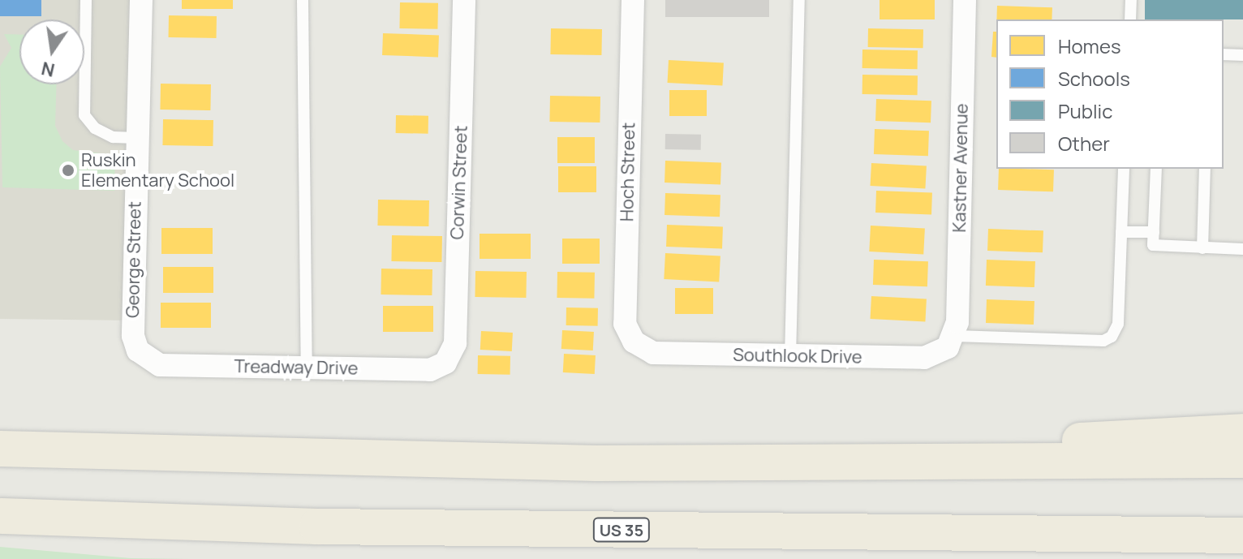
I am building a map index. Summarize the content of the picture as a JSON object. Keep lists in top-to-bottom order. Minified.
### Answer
{"streets":{"highway":["US 35"],"street":["Kastner Avenue","Hoch Street","Corwin Street","George Street","Southlook Drive","Treadway Drive"]},"crossings":[["Kastner Avenue","Southlook Drive"],["Hoch Street","Southlook Drive"],["Corwin Street","Treadway Drive"],["George Street","Treadway Drive"]],"places":["Ruskin Elementary School"],"legend":["Homes","Schools","Public","Other"],"north":"bottom"}
